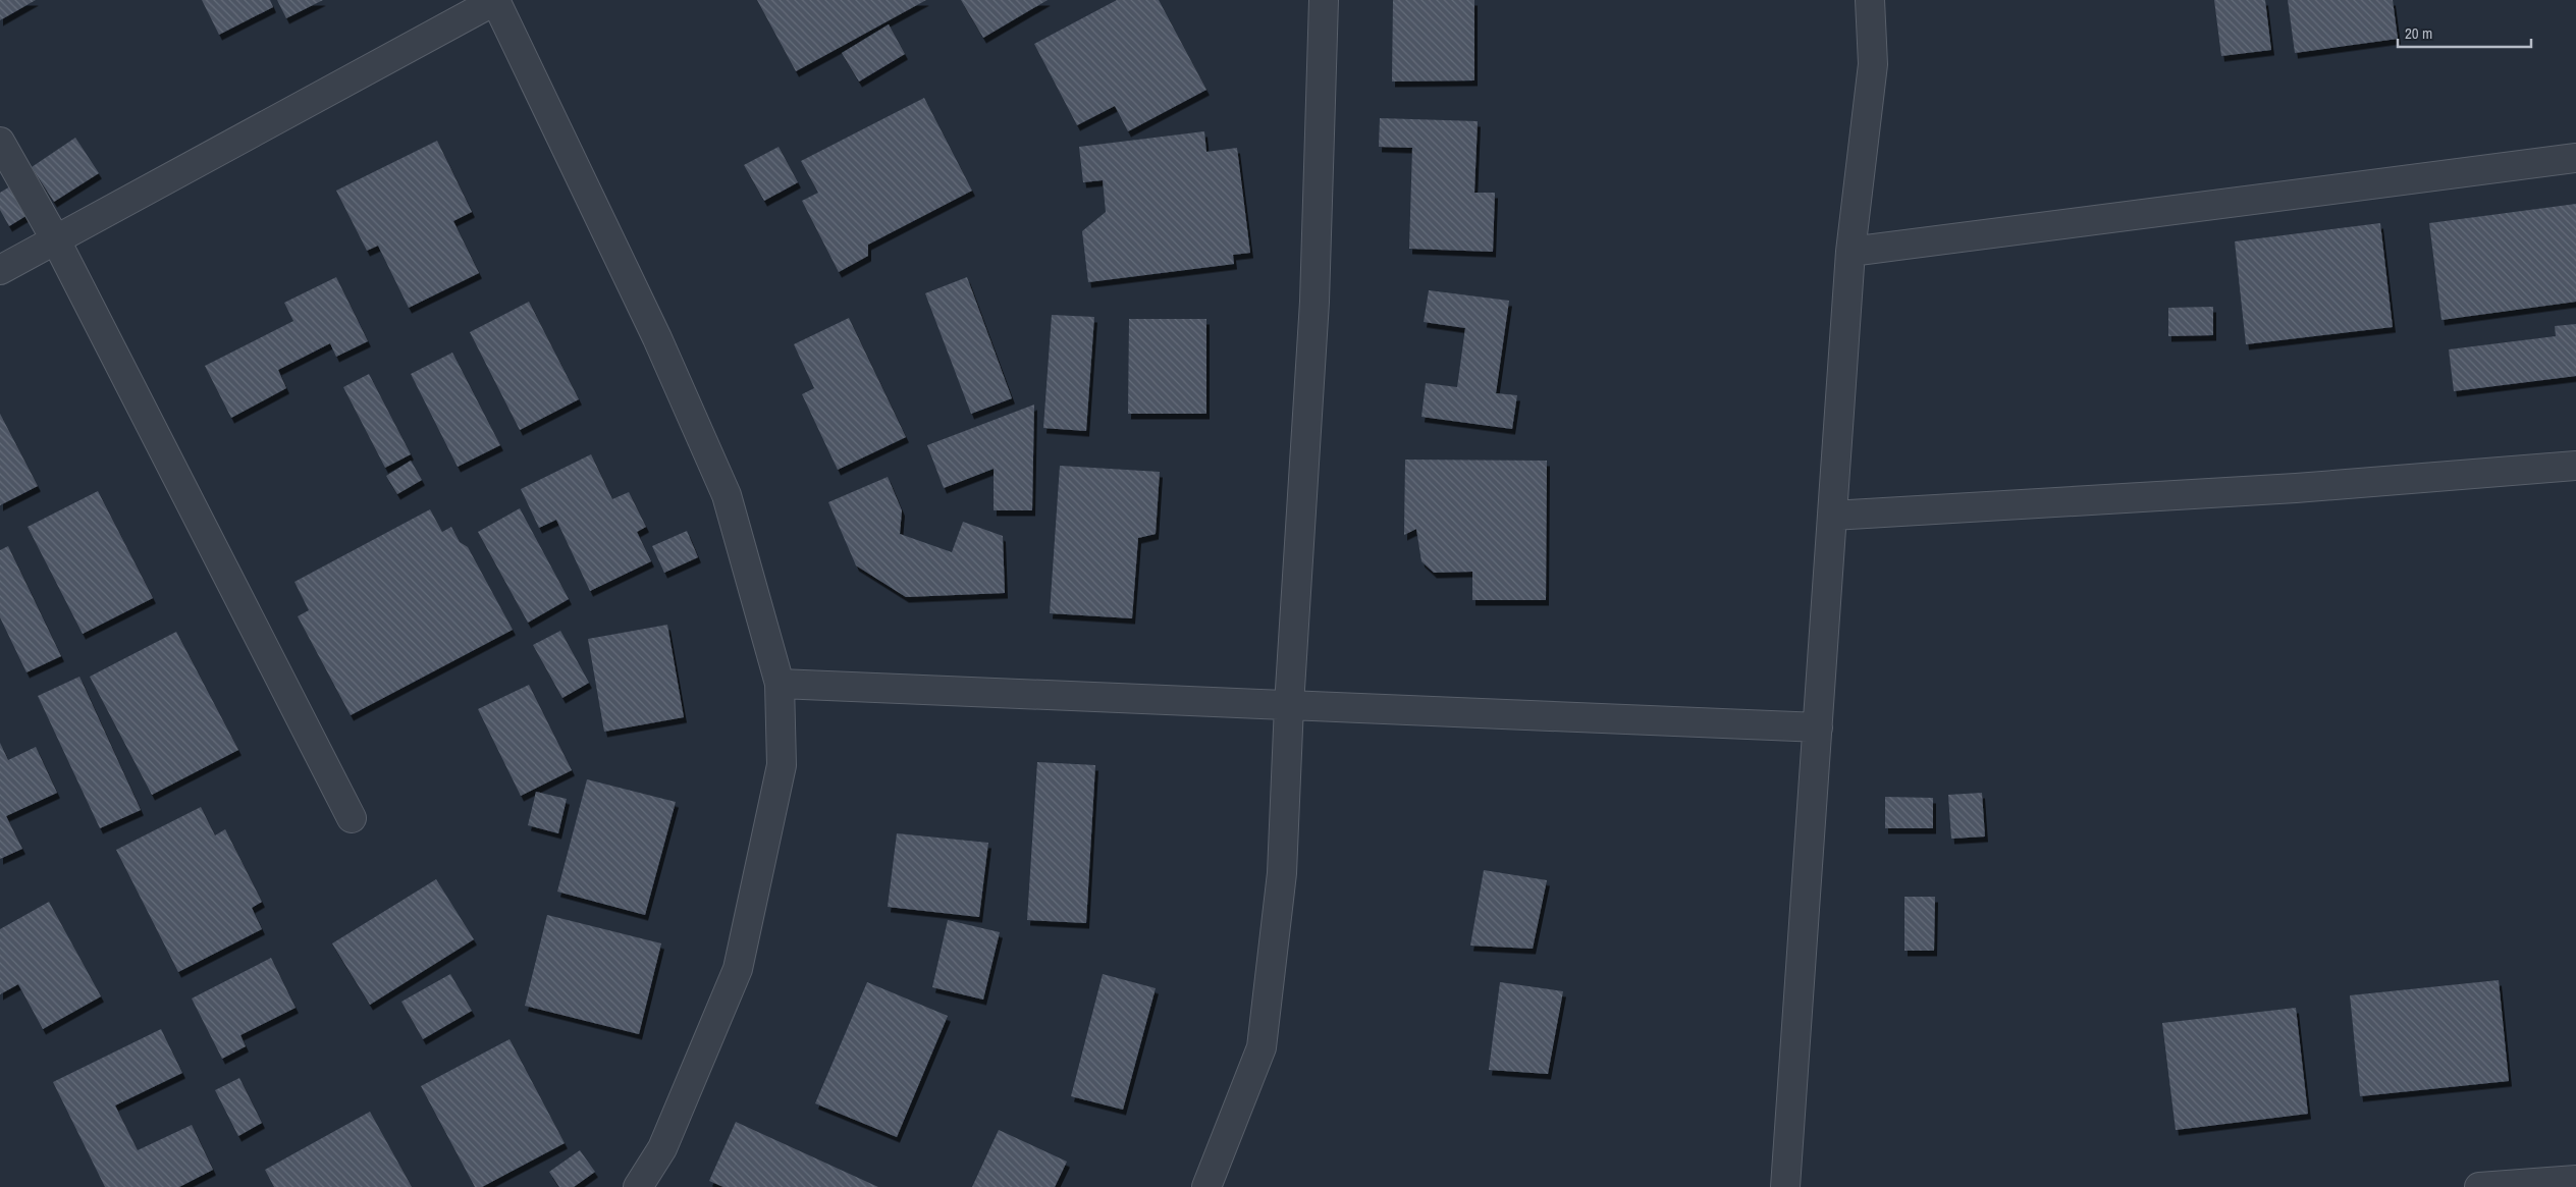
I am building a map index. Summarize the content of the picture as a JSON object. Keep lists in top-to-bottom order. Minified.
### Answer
{"scale_bar":"20 m"}
